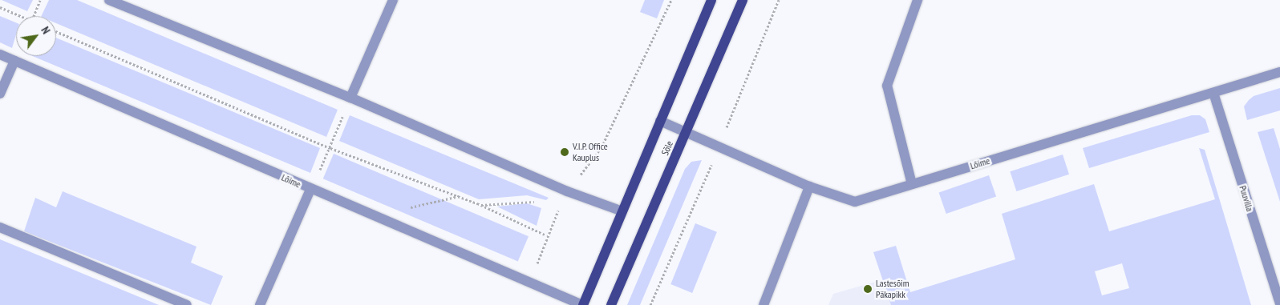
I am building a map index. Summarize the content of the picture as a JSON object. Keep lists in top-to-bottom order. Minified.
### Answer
{"streets":{"main road":["Sõle"],"street":["Lõime","Puuvilla"]},"crossings":[["Sõle","Lõime"],["Lõime","Puuvilla"]],"places":["V.I.P. Office Kauplus","Lastesõim Päkapikk"],"north":"top right"}
